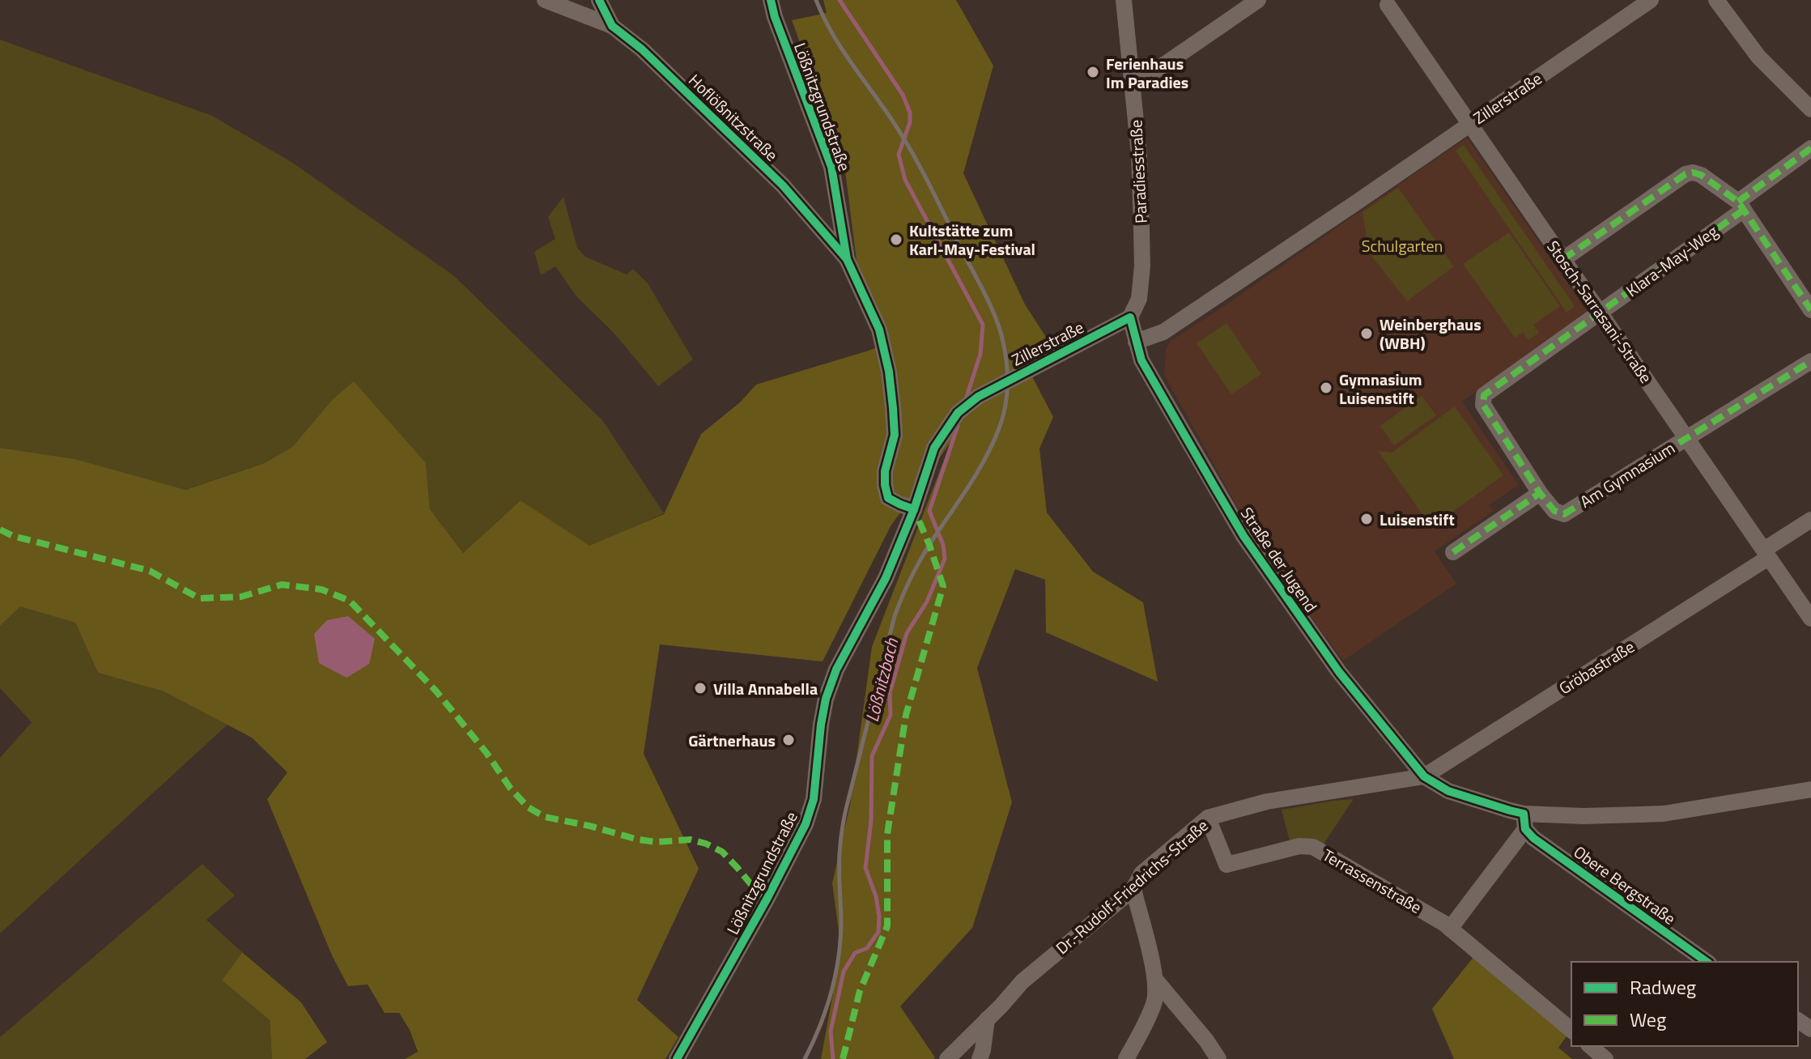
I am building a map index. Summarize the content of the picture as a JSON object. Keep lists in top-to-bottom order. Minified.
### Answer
{"streets":{"street":["Zillerstraße","Lößnitzgrundstraße","Hoflößnitzstraße","Paradiesstraße","Klara-May-Weg","Stosch-Sarrasani-Straße","Am Gymnasium","Straße der Jugend","Gröbastraße","Terrassenstraße","Obere Bergstraße","Dr.-Rudolf-Friedrichs-Straße"]},"crossings":[["Zillerstraße","Lößnitzgrundstraße"],["Zillerstraße","Paradiesstraße"],["Zillerstraße","Stosch-Sarrasani-Straße"],["Zillerstraße","Straße der Jugend"],["Lößnitzgrundstraße","Hoflößnitzstraße"],["Klara-May-Weg","Stosch-Sarrasani-Straße"],["Klara-May-Weg","Am Gymnasium"],["Stosch-Sarrasani-Straße","Am Gymnasium"],["Stosch-Sarrasani-Straße","Gröbastraße"],["Straße der Jugend","Gröbastraße"],["Straße der Jugend","Dr.-Rudolf-Friedrichs-Straße"],["Gröbastraße","Dr.-Rudolf-Friedrichs-Straße"],["Terrassenstraße","Dr.-Rudolf-Friedrichs-Straße"]],"water":["Lößnitzbach"],"parks":["Schulgarten"],"places":["Ferienhaus Im Paradies","Kultstätte zum Karl-May-Festival","Weinberghaus (WBH)","Gymnasium Luisenstift","Luisenstift","Villa Annabella","Gärtnerhaus"],"legend":["Radweg","Weg"]}
